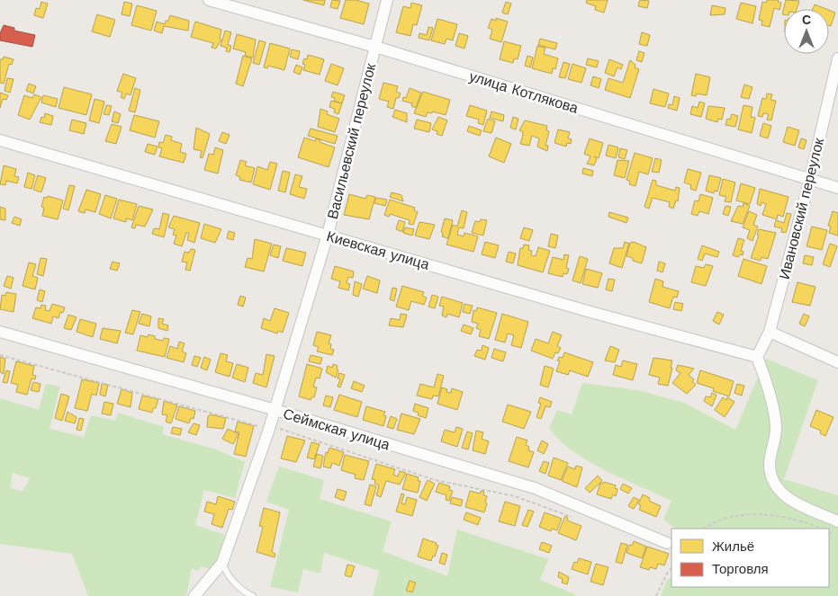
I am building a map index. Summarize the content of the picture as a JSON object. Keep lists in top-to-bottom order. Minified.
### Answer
{"streets":{"street":["улица Котлякова","Васильевский переулок","Ивановский переулок","Киевская улица","Сеймская улица"]},"crossings":[["улица Котлякова","Васильевский переулок"],["улица Котлякова","Ивановский переулок"],["Васильевский переулок","Киевская улица"],["Васильевский переулок","Сеймская улица"],["Ивановский переулок","Киевская улица"]],"legend":["Жильё","Торговля"],"north":"top"}
